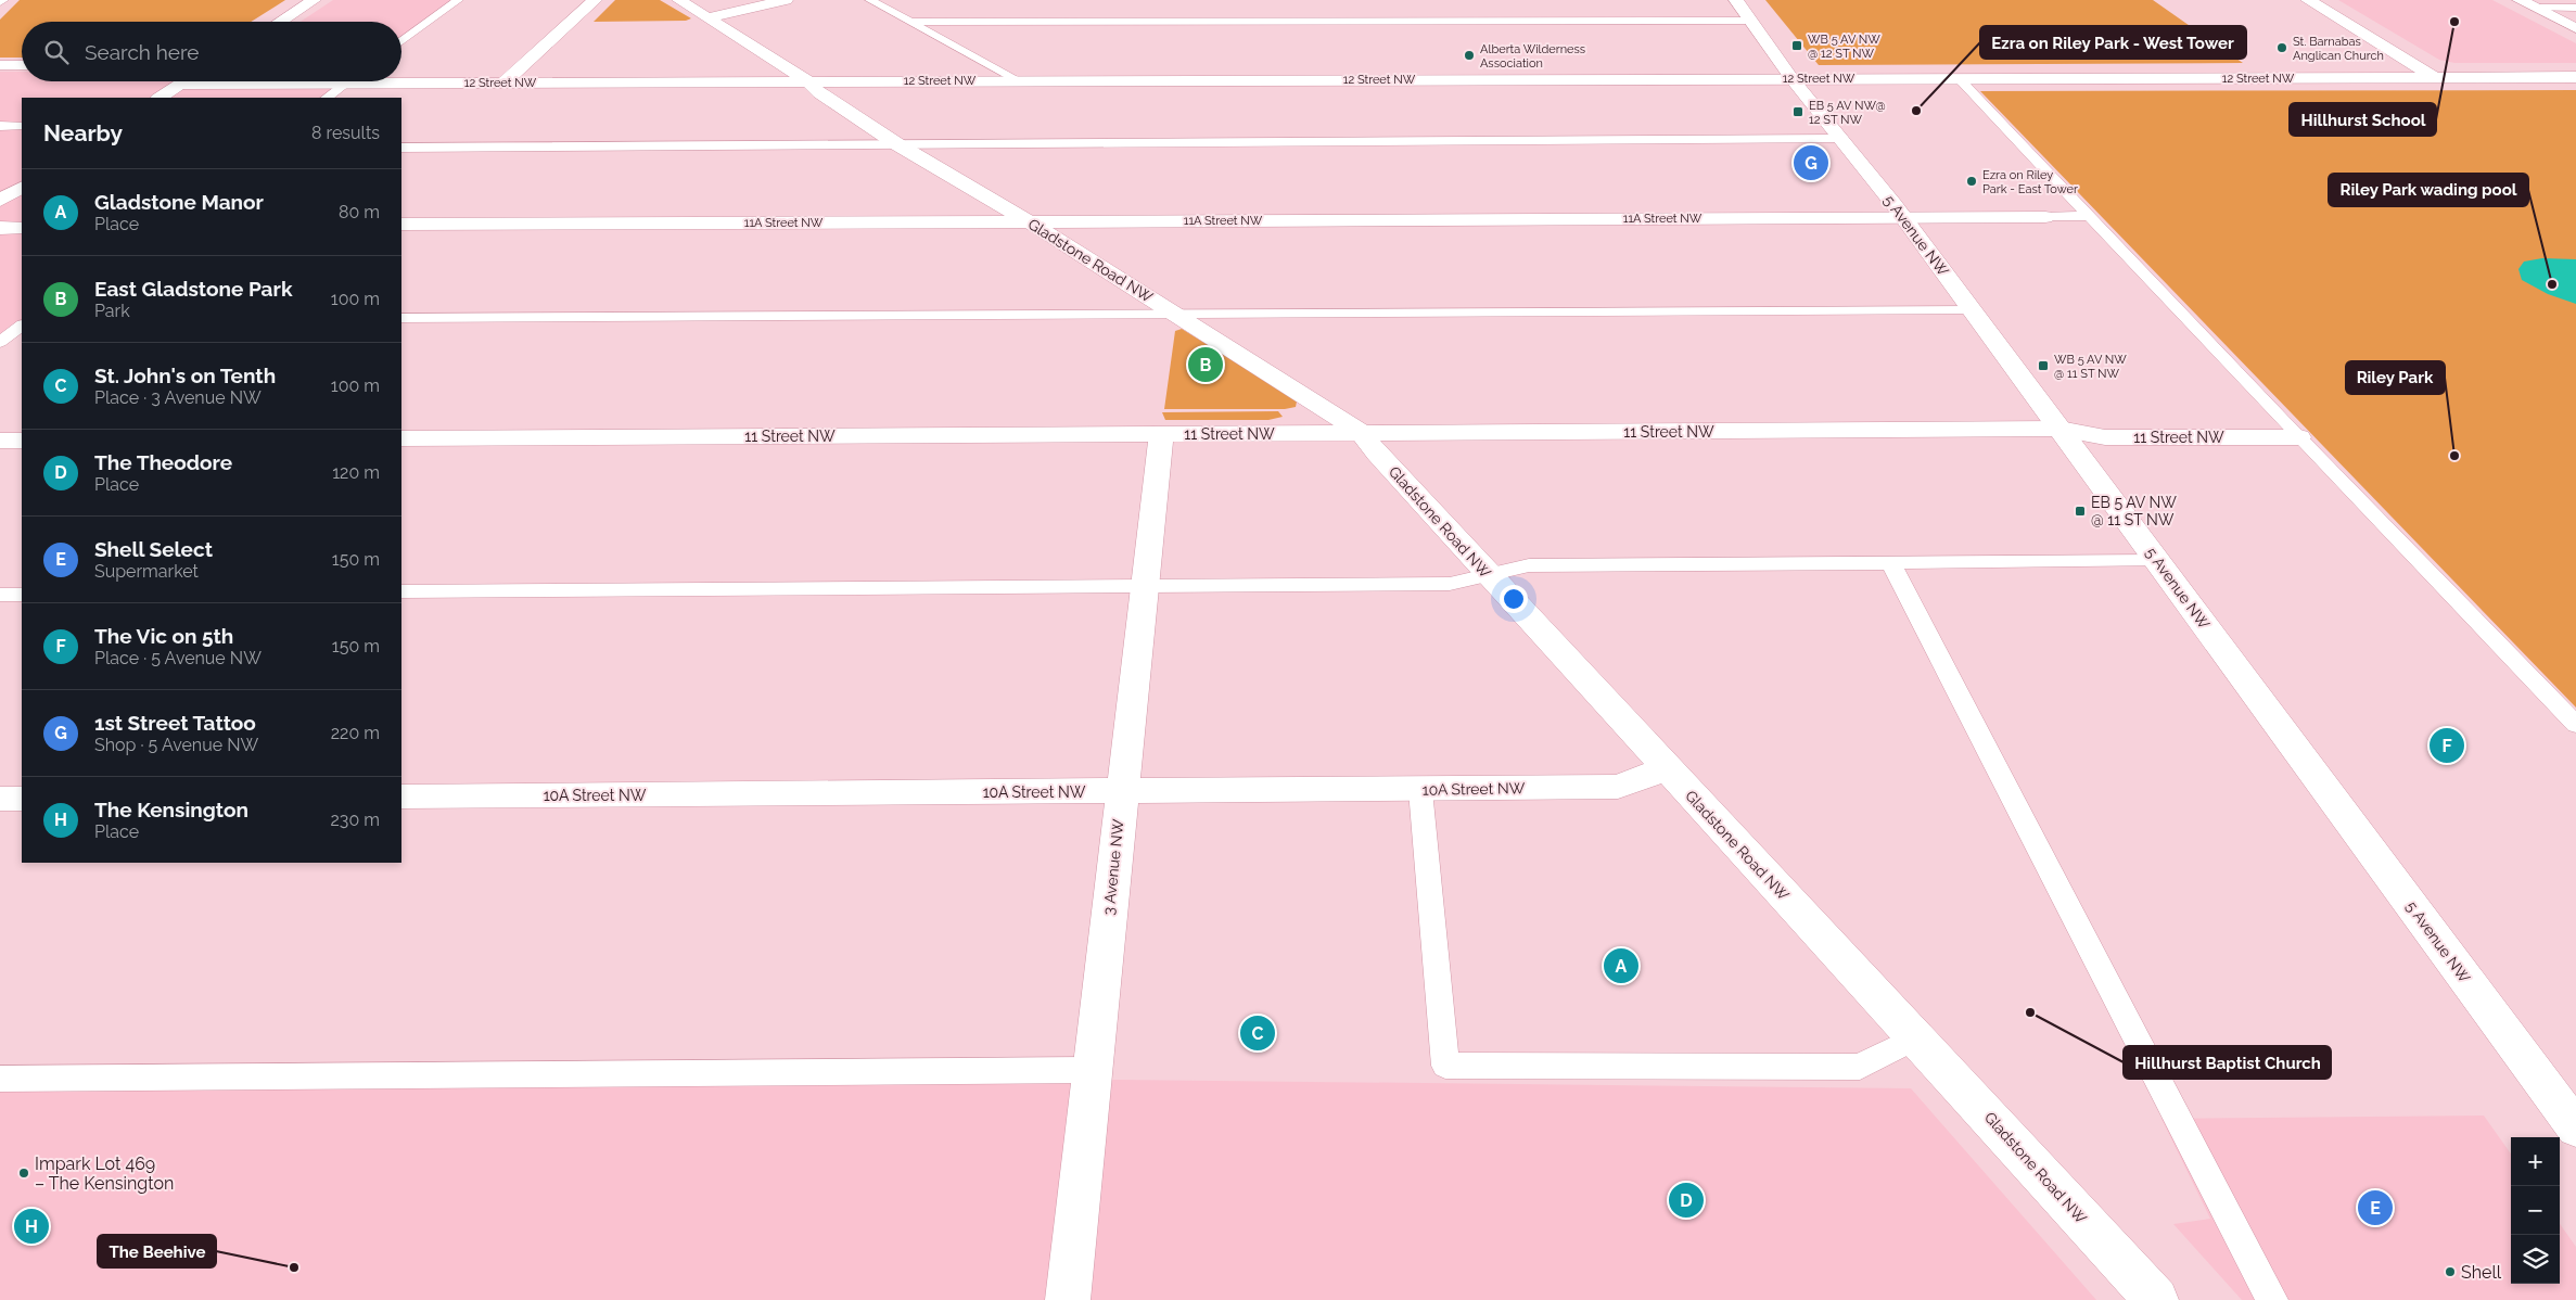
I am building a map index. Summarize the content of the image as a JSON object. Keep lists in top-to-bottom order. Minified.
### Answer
{"streets":{"street":["12 Street NW","11A Street NW","5 Avenue NW","Gladstone Road NW","11 Street NW","10A Street NW","3 Avenue NW"]},"crossings":[["12 Street NW","5 Avenue NW"],["12 Street NW","Gladstone Road NW"],["11A Street NW","5 Avenue NW"],["11A Street NW","Gladstone Road NW"],["5 Avenue NW","11 Street NW"],["Gladstone Road NW","11 Street NW"],["Gladstone Road NW","10A Street NW"],["11 Street NW","3 Avenue NW"],["10A Street NW","3 Avenue NW"]],"places":{"other":["Hillhurst School","St. Barnabas Anglican Church","Alberta Wilderness Association","Ezra on Riley Park - West Tower","Ezra on Riley Park - East Tower","Riley Park wading pool","Riley Park","Hillhurst Baptist Church","Impark Lot 469 – The Kensington","The Beehive","Shell"],"transit":["WB 5 AV NW @ 12 ST NW","EB 5 AV NW@ 12 ST NW","WB 5 AV NW @ 11 ST NW","EB 5 AV NW @ 11 ST NW"]},"page":{"search":"Search here","heading":["Nearby","8 results"],"pins":["G","B","F","A","C","D","E","H"],"list":[{"mark":"A","name":"Gladstone Manor","note":"Place","value":"80 m"},{"mark":"B","name":"East Gladstone Park","note":"Park","value":"100 m"},{"mark":"C","name":"St. John's on Tenth","note":"Place · 3 Avenue NW","value":"100 m"},{"mark":"D","name":"The Theodore","note":"Place","value":"120 m"},{"mark":"E","name":"Shell Select","note":"Supermarket","value":"150 m"},{"mark":"F","name":"The Vic on 5th","note":"Place · 5 Avenue NW","value":"150 m"},{"mark":"G","name":"1st Street Tattoo","note":"Shop · 5 Avenue NW","value":"220 m"},{"mark":"H","name":"The Kensington","note":"Place","value":"230 m"}],"map_buttons":["+","−"]}}
